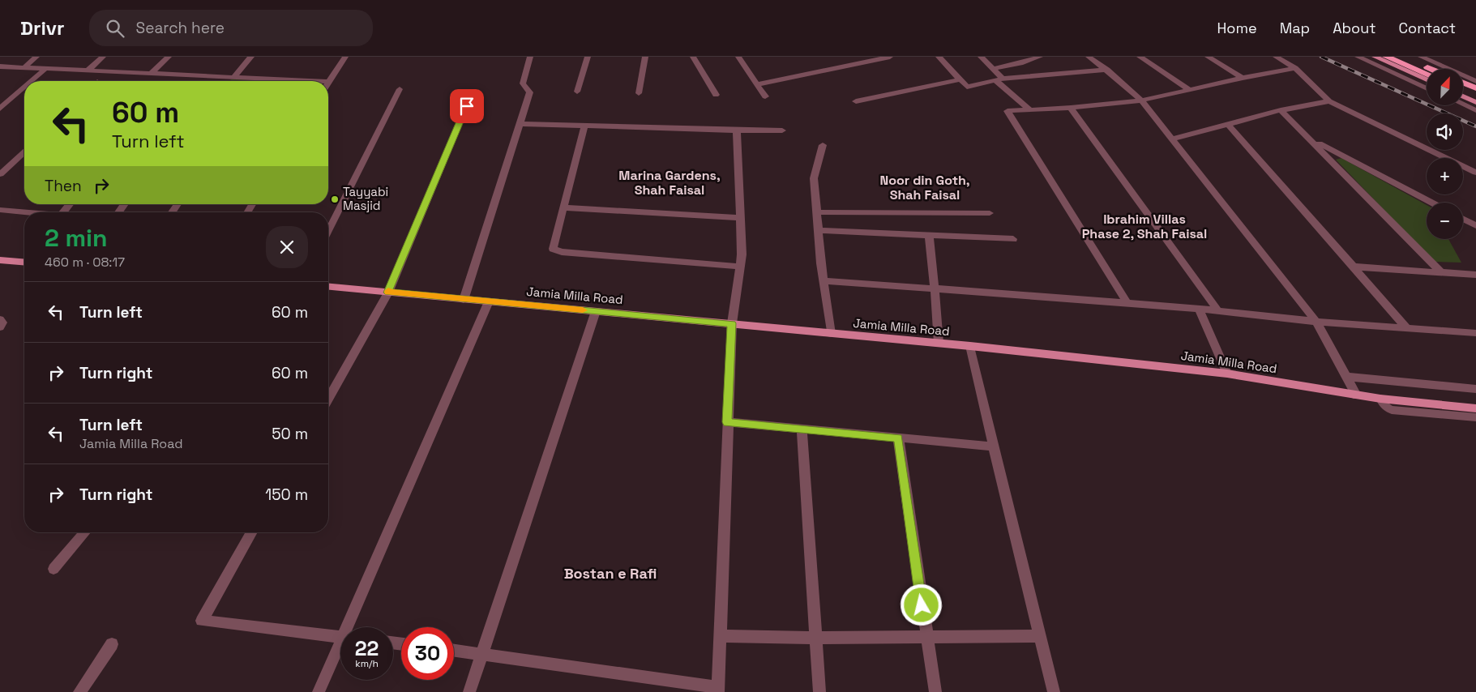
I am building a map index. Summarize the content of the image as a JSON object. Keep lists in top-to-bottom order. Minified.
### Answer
{"streets":{"main road":["Jamia Milla Road"]},"districts":["Marina Gardens, Shah Faisal","Noor din Goth, Shah Faisal","Ibrahim Villas Phase 2, Shah Faisal","Bostan e Rafi"],"places":["Tayyabi Masjid"],"north":"top right","page":{"header":"Drivr","search":"Search here","nav":["Home","Map","About","Contact"],"map_buttons":["+","−"],"turn":["60 m","Turn left"],"then":"Then","heading":["2 min","460 m · 08:17"],"list":[{"name":"Turn left","value":"60 m"},{"name":"Turn right","value":"60 m"},{"name":"Turn left","note":"Jamia Milla Road","value":"50 m"},{"name":"Turn right","value":"150 m"}],"speed":"22 km/h","limit":"30"}}
